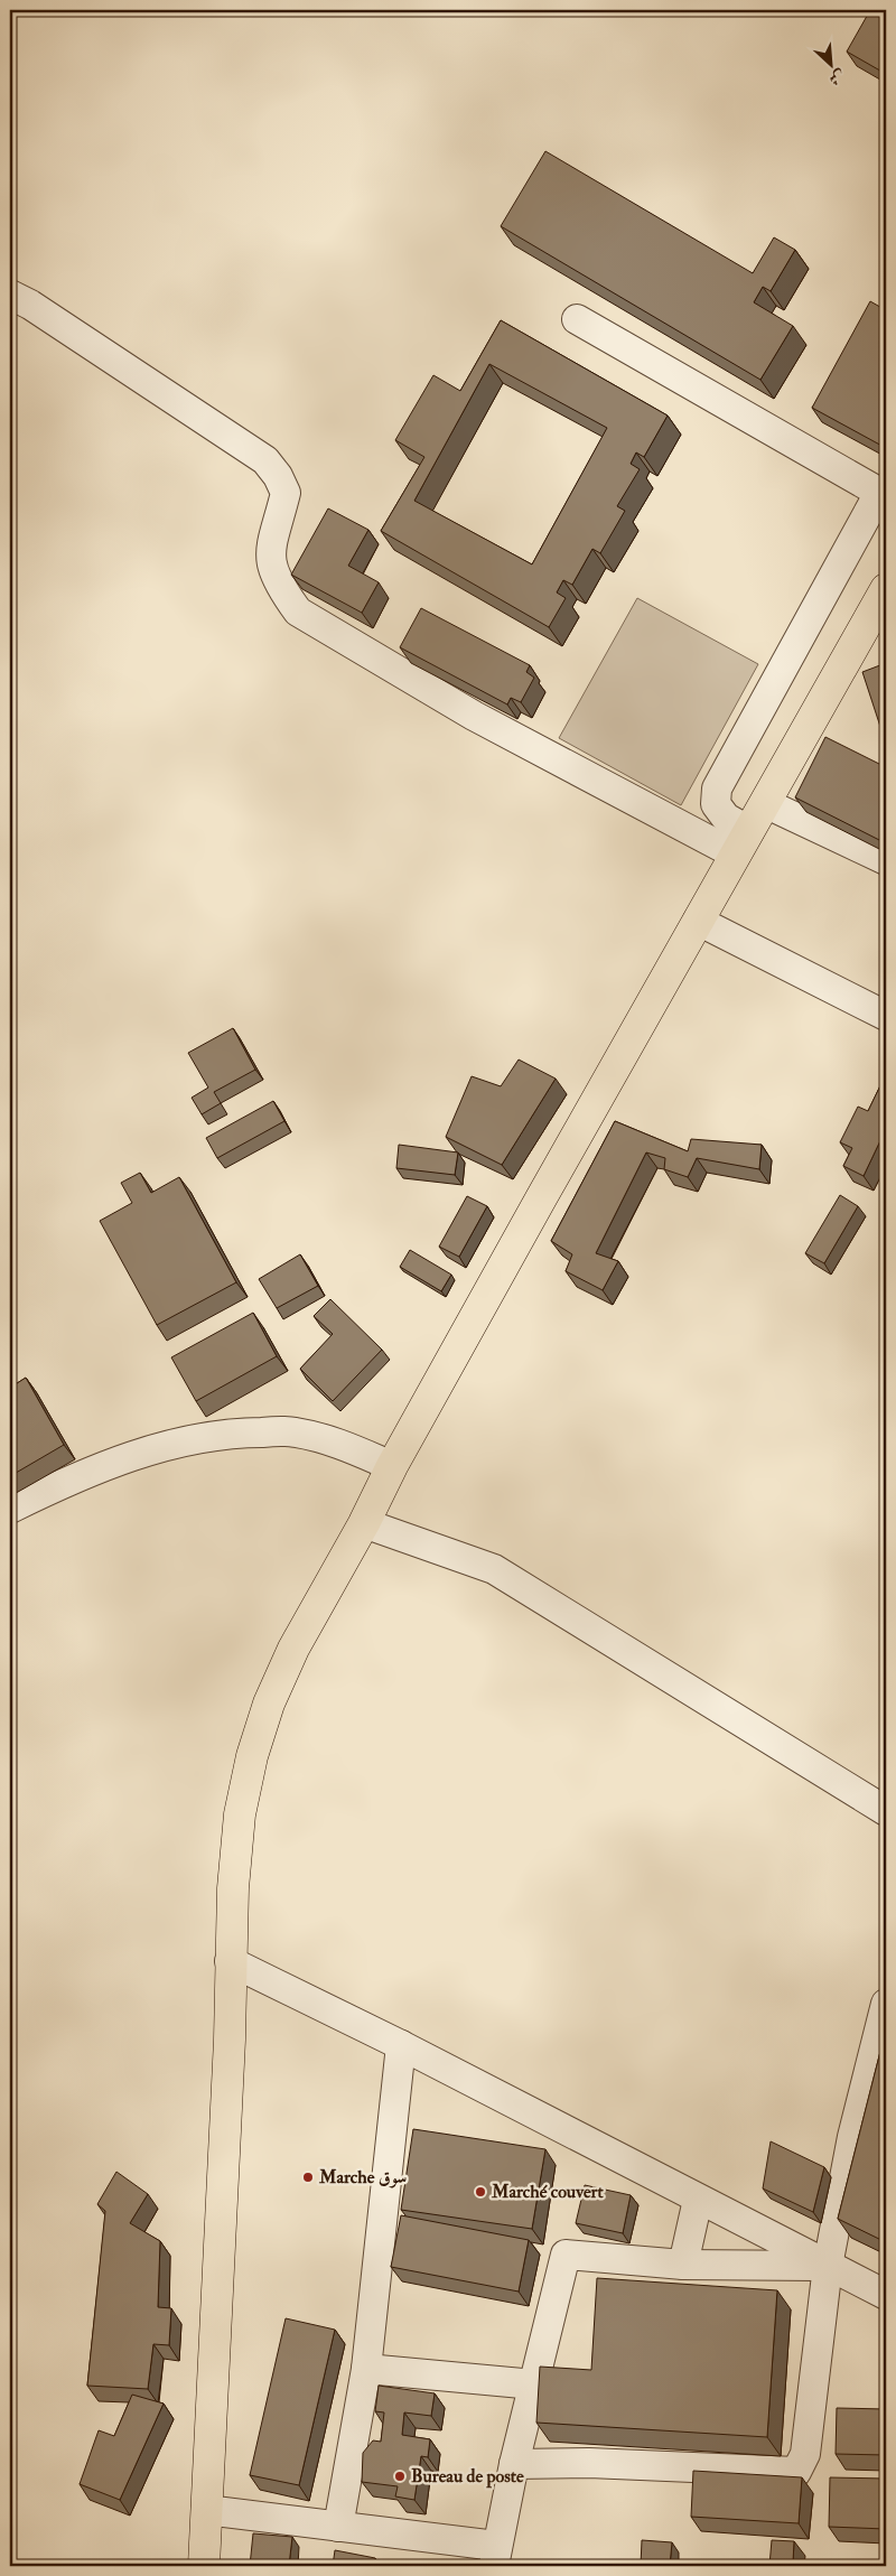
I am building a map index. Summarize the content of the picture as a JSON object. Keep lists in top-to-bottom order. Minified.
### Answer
{"places":["Marche سوق","Marché couvert","Bureau de poste"],"north":"bottom right"}
